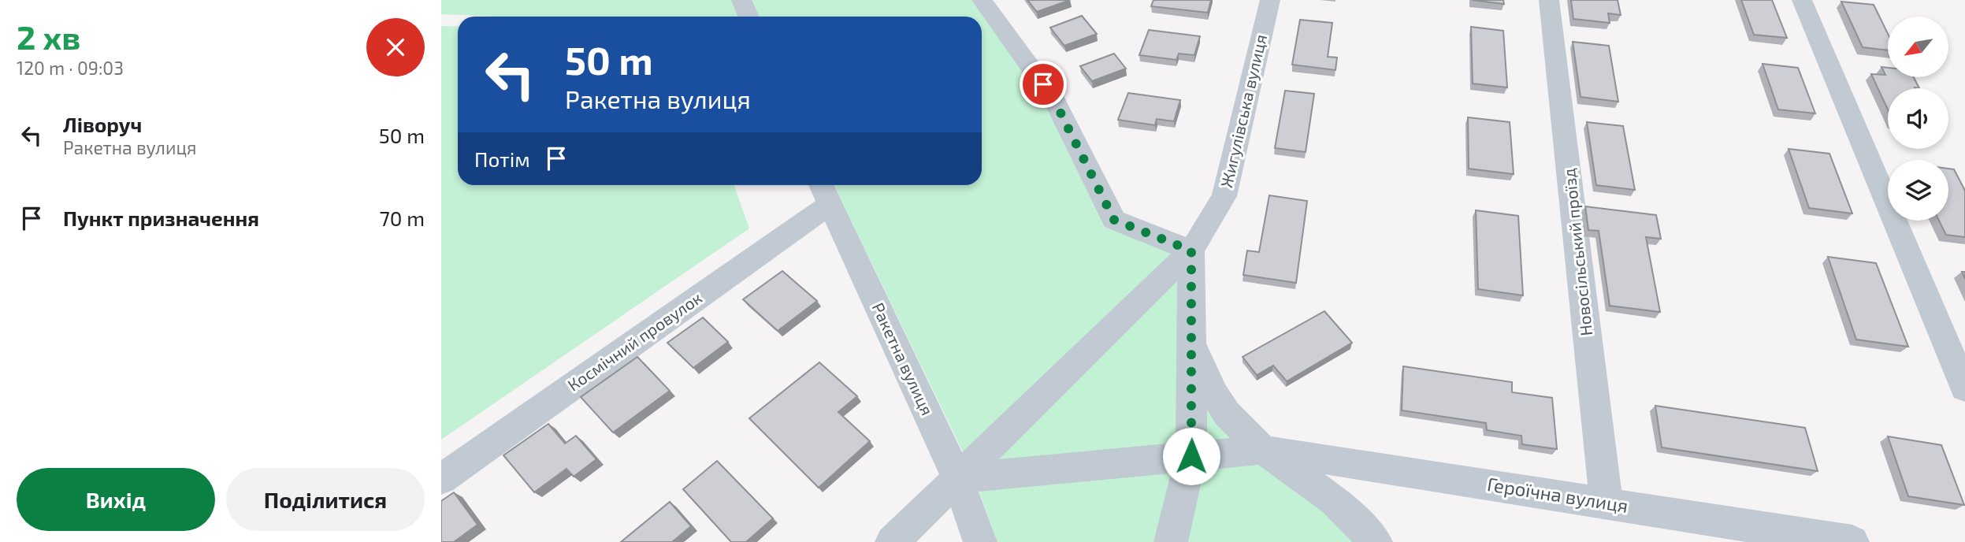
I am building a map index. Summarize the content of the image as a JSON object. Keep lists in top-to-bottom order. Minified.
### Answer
{"streets":{"street":["Жигулівська вулиця","Новосільський проїзд","Космічний провулок","Ракетна вулиця","Героїчна вулиця"]},"crossings":[["Жигулівська вулиця","Ракетна вулиця"],["Жигулівська вулиця","Героїчна вулиця"],["Новосільський проїзд","Героїчна вулиця"],["Космічний провулок","Ракетна вулиця"],["Ракетна вулиця","Героїчна вулиця"]],"north":"bottom left","page":{"heading":["2 хв","120 m · 09:03"],"turn":["50 m","Ракетна вулиця"],"list":[{"name":"Ліворуч","note":"Ракетна вулиця","value":"50 m"},{"name":"Пункт призначення","value":"70 m"}],"then":"Потім","buttons":["Вихід","Поділитися"]}}
